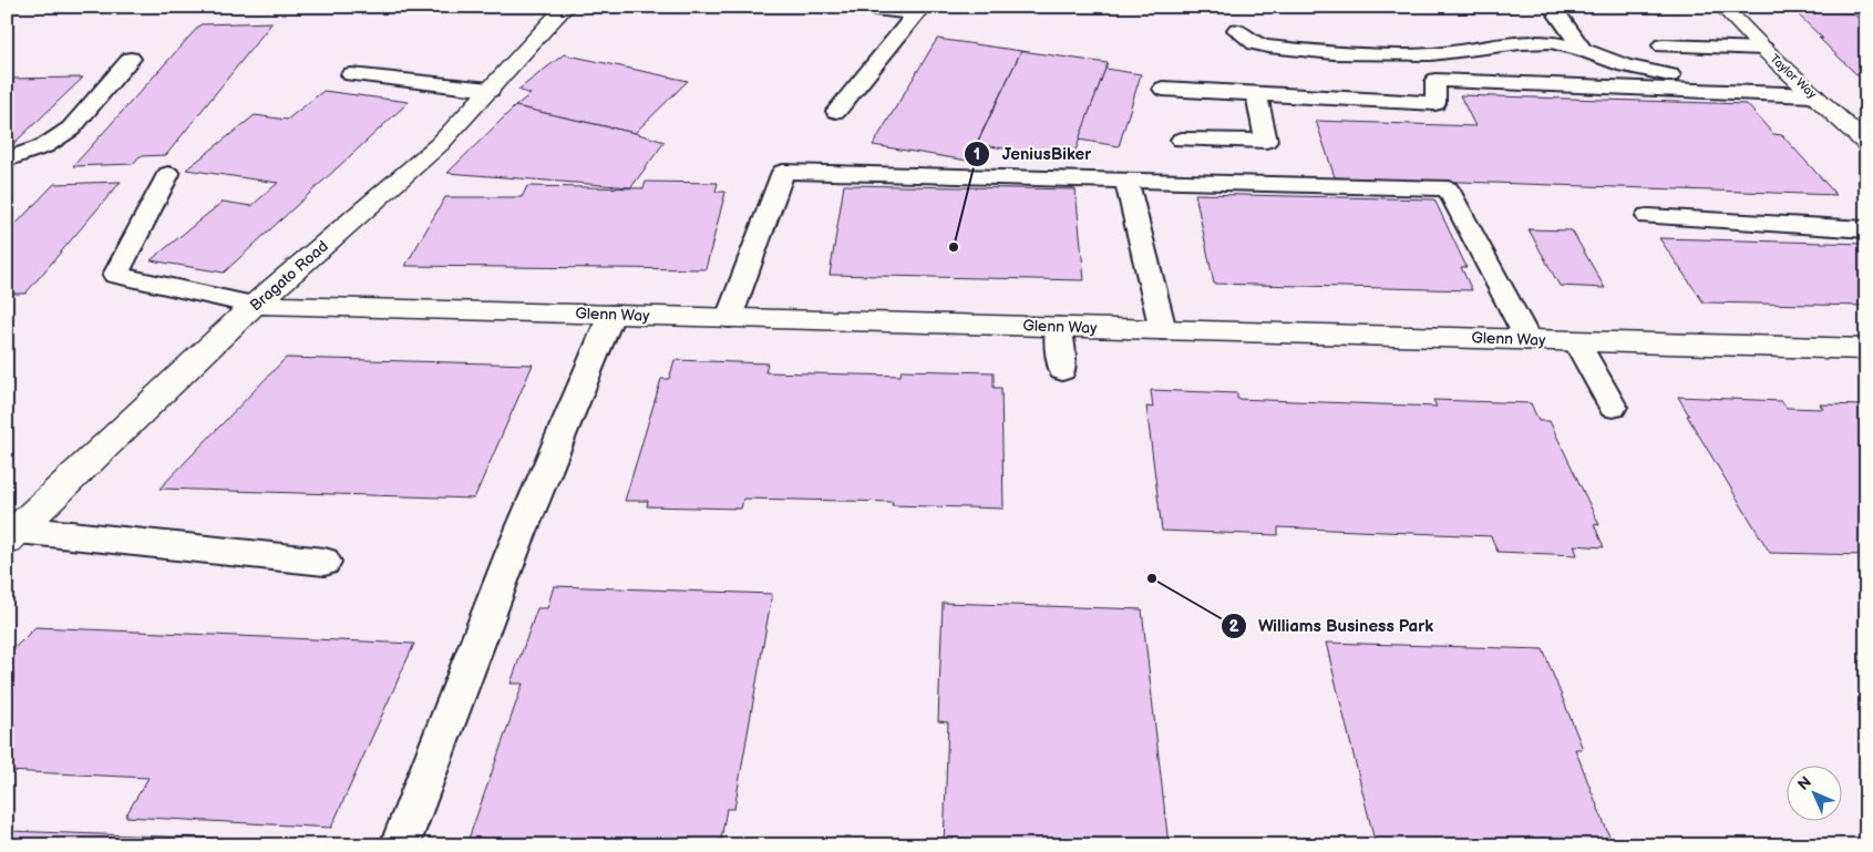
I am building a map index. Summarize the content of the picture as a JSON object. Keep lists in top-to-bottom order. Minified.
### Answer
{"streets":{"street":["Taylor Way","Bragato Road","Glenn Way"]},"crossings":[["Bragato Road","Glenn Way"]],"places":["JeniusBiker","Williams Business Park"],"north":"top left"}
